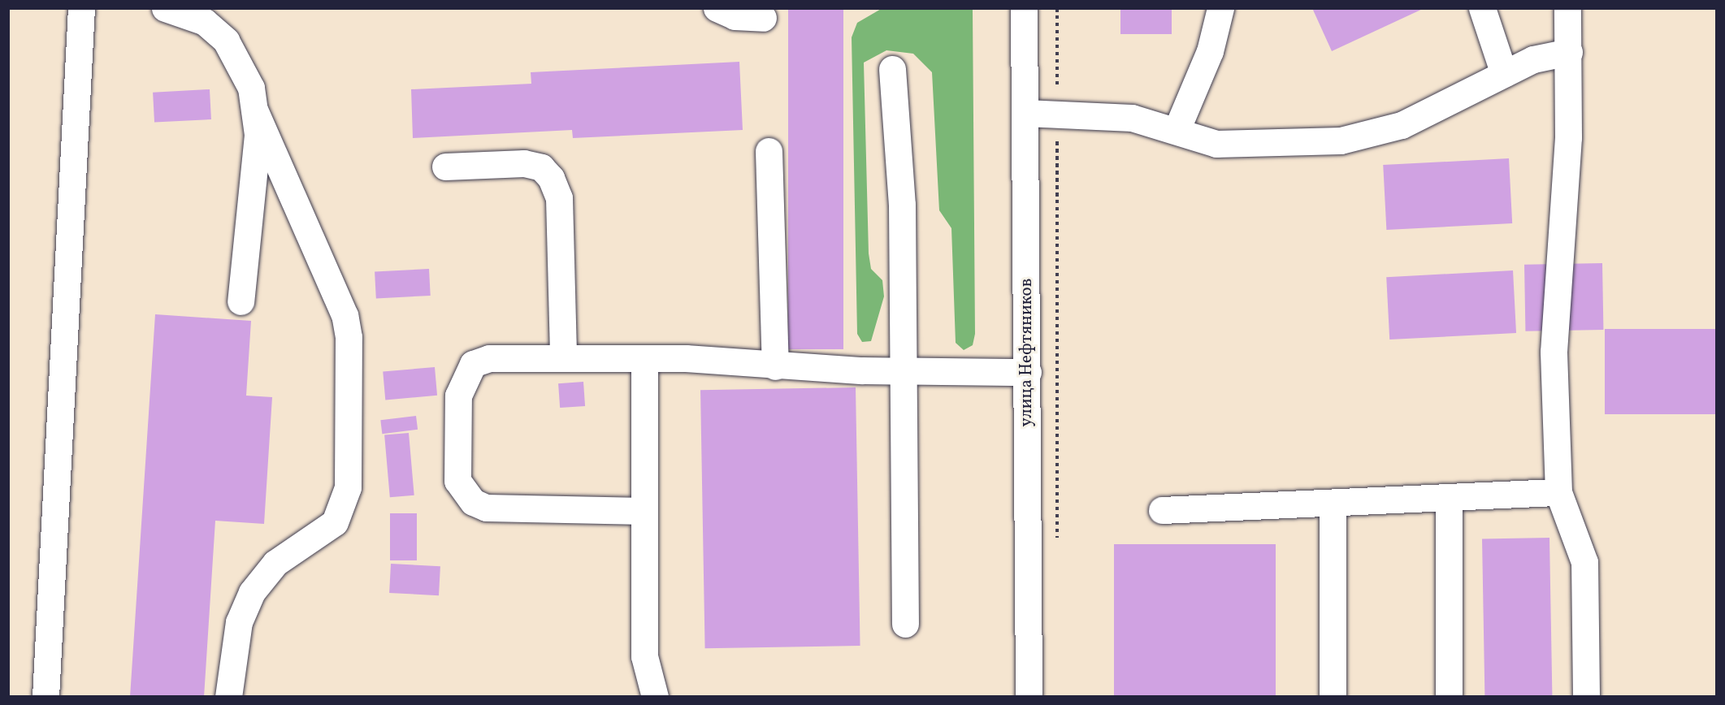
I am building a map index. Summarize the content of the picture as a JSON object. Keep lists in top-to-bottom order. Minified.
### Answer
{"streets":{"street":["улица Нефтяников"]}}
